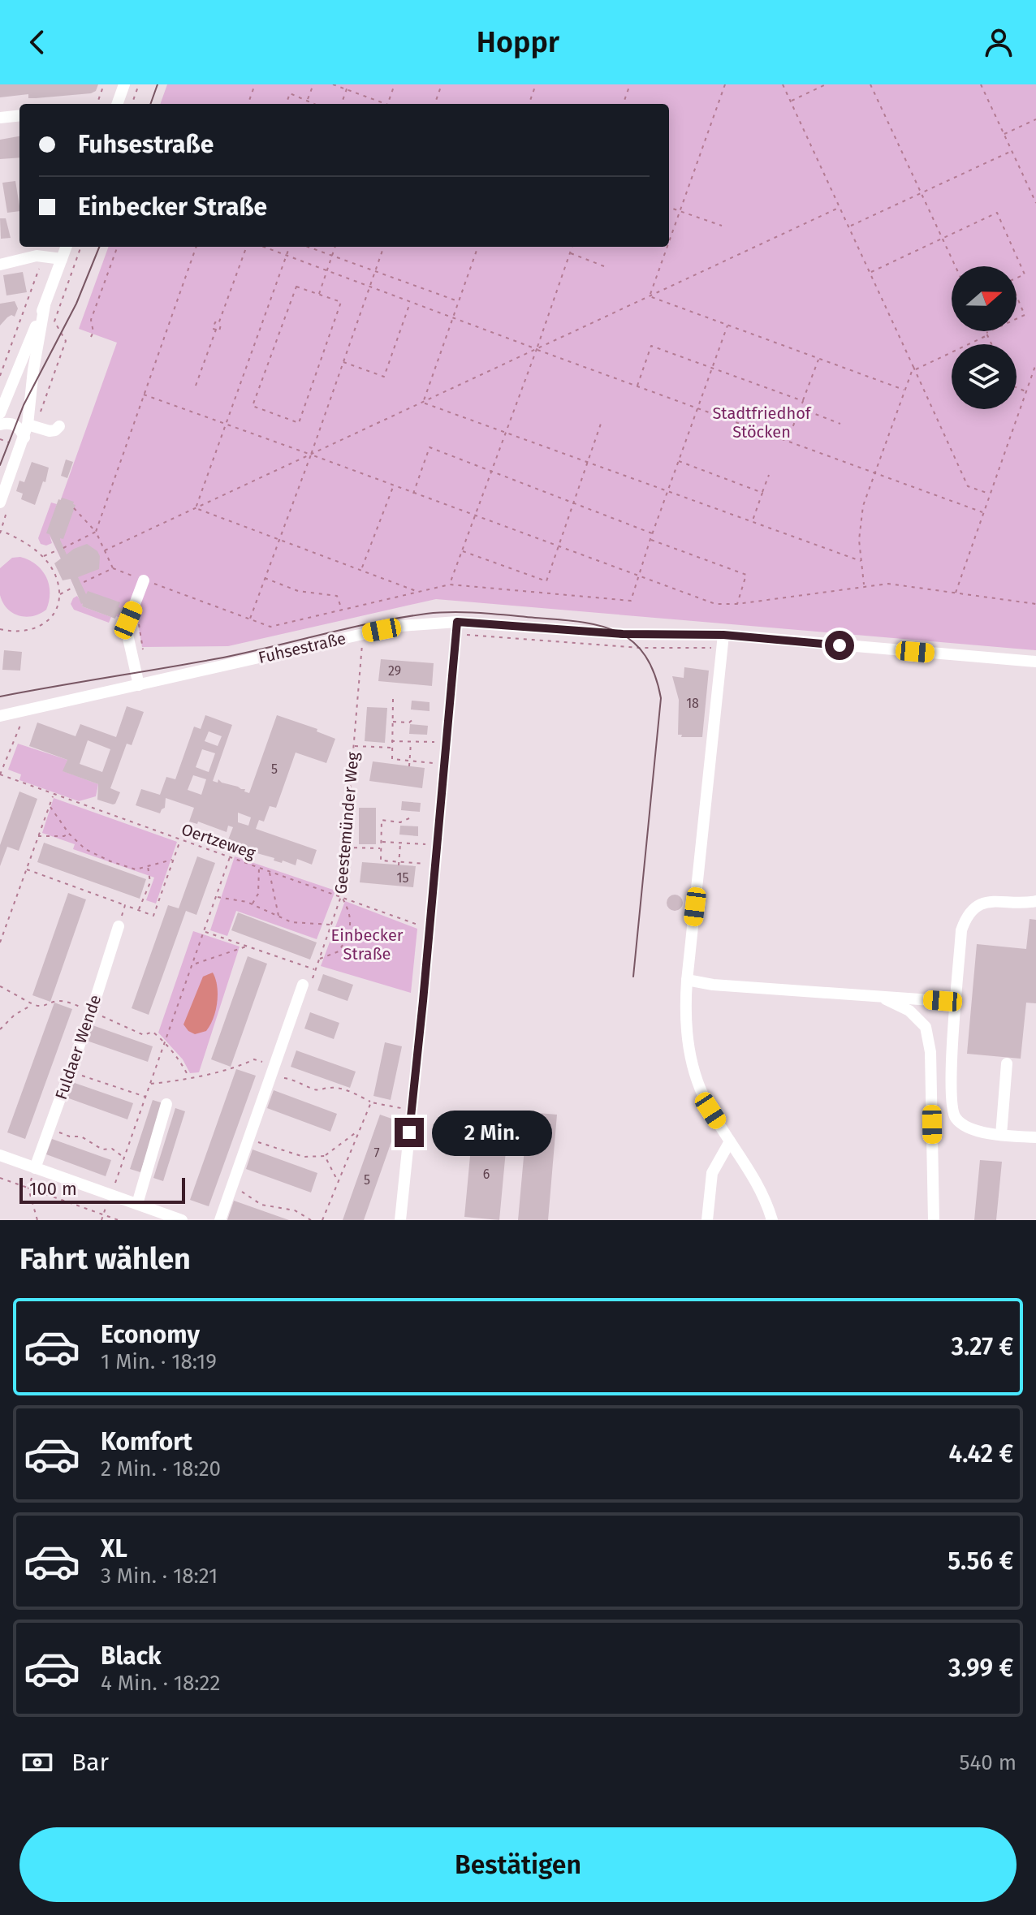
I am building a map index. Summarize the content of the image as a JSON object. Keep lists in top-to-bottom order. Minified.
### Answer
{"streets":{"street":["Fuhsestraße","Fuldaer Wende"],"path":["Geestemünder Weg","Oertzeweg"]},"crossings":[["Fuhsestraße","Geestemünder Weg"],["Geestemünder Weg","Oertzeweg"]],"parks":["Stadtfriedhof Stöcken","Einbecker Straße"],"house_numbers":["29","18","5","15","7","6","5"],"scale_bar":"100 m","north":"right","page":{"header":"Hoppr","banner":["Fuhsestraße","Einbecker Straße"],"bubble":"2 Min.","scale":"100 m","heading":"Fahrt wählen","list":[{"name":"Economy","note":"1 Min. · 18:19","value":"3.27 €"},{"name":"Komfort","note":"2 Min. · 18:20","value":"4.42 €"},{"name":"XL","note":"3 Min. · 18:21","value":"5.56 €"},{"name":"Black","note":"4 Min. · 18:22","value":"3.99 €"}],"pay":["Bar","540 m"],"buttons":"Bestätigen"}}
